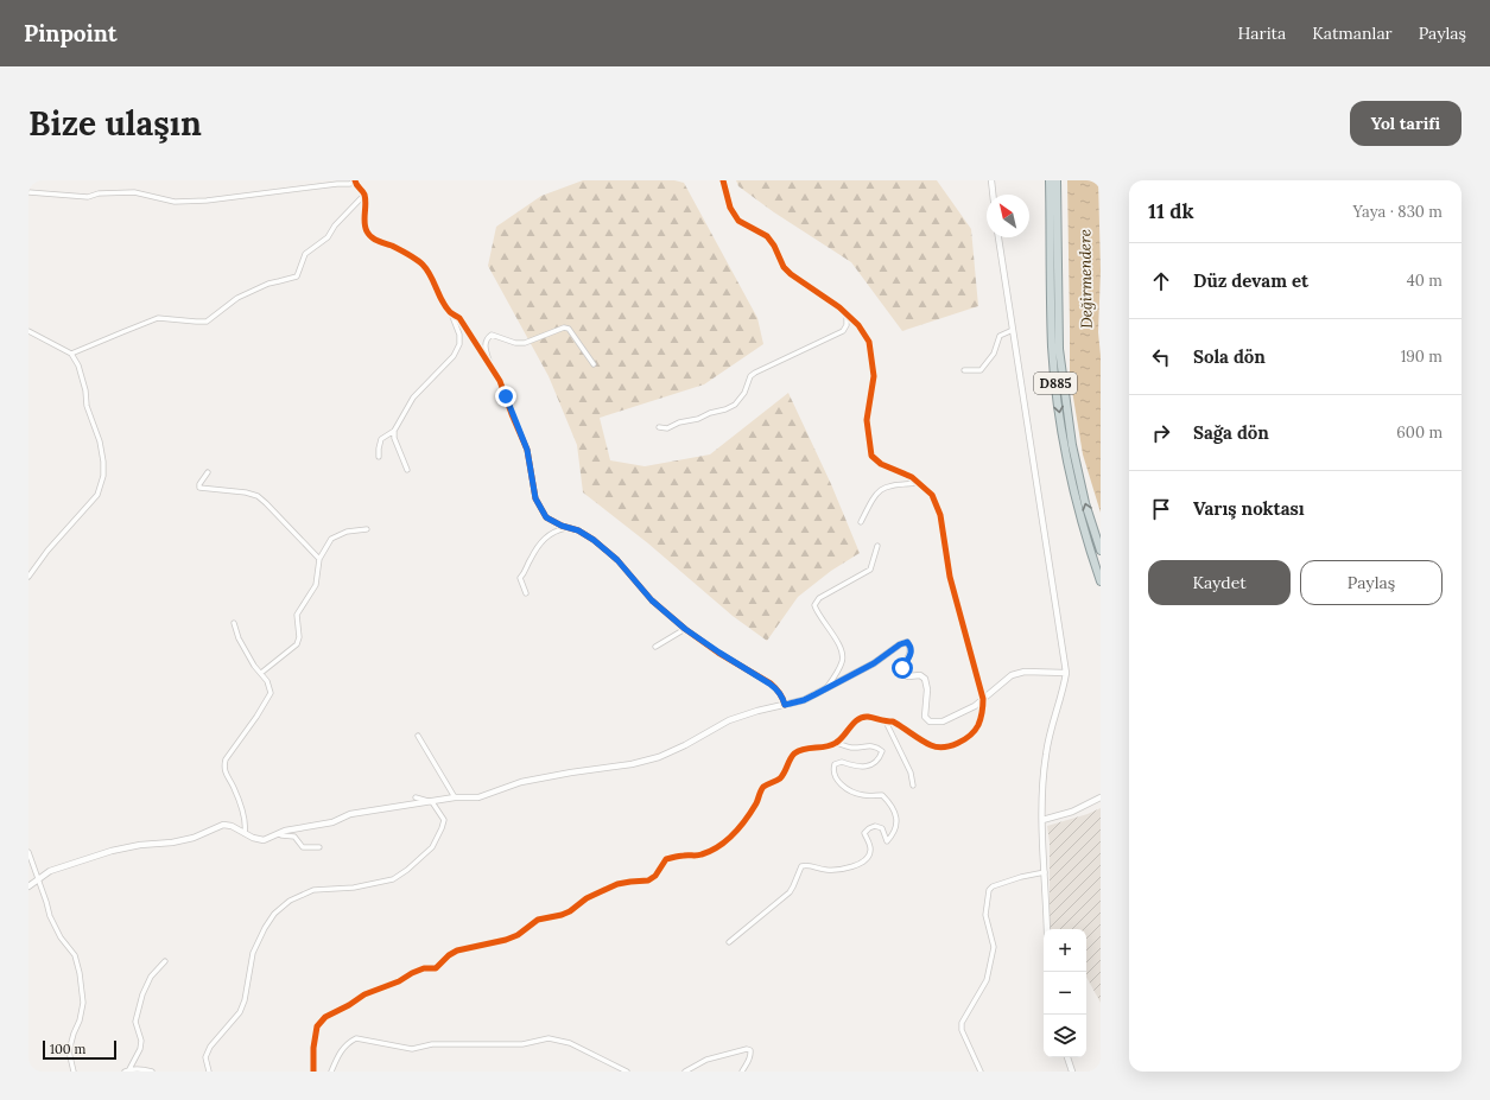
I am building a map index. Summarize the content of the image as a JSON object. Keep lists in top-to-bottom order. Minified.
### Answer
{"streets":{"highway":["D885"]},"water":["Değirmendere"],"scale_bar":"100 m","north":"top left","page":{"header":"Pinpoint","nav":["Harita","Katmanlar","Paylaş"],"buttons":["Yol tarifi",["Kaydet","Paylaş"]],"title":"Bize ulaşın","heading":["11 dk","Yaya · 830 m"],"list":[["Düz devam et","40 m"],["Sola dön","190 m"],["Sağa dön","600 m"],"Varış noktası"],"map_buttons":["+","−"],"scale":"100 m"}}
